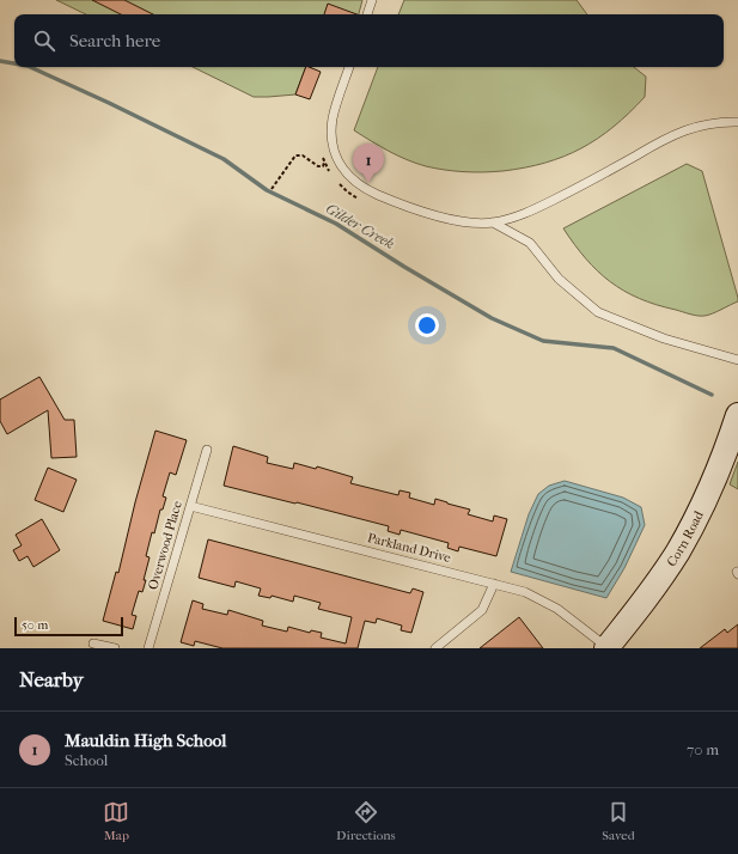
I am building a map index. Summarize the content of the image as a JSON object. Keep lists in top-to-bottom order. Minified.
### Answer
{"streets":{"street":["Corn Road"],"lane":["Overwood Place","Parkland Drive"]},"crossings":[["Corn Road","Parkland Drive"],["Overwood Place","Parkland Drive"]],"water":["Gilder Creek"],"scale_bar":"50 m","page":{"search":"Search here","pins":"1","scale":"50 m","heading":"Nearby","list":[{"mark":"1","name":"Mauldin High School","note":"School","value":"70 m"}],"nav":["Map","Directions","Saved"]}}
